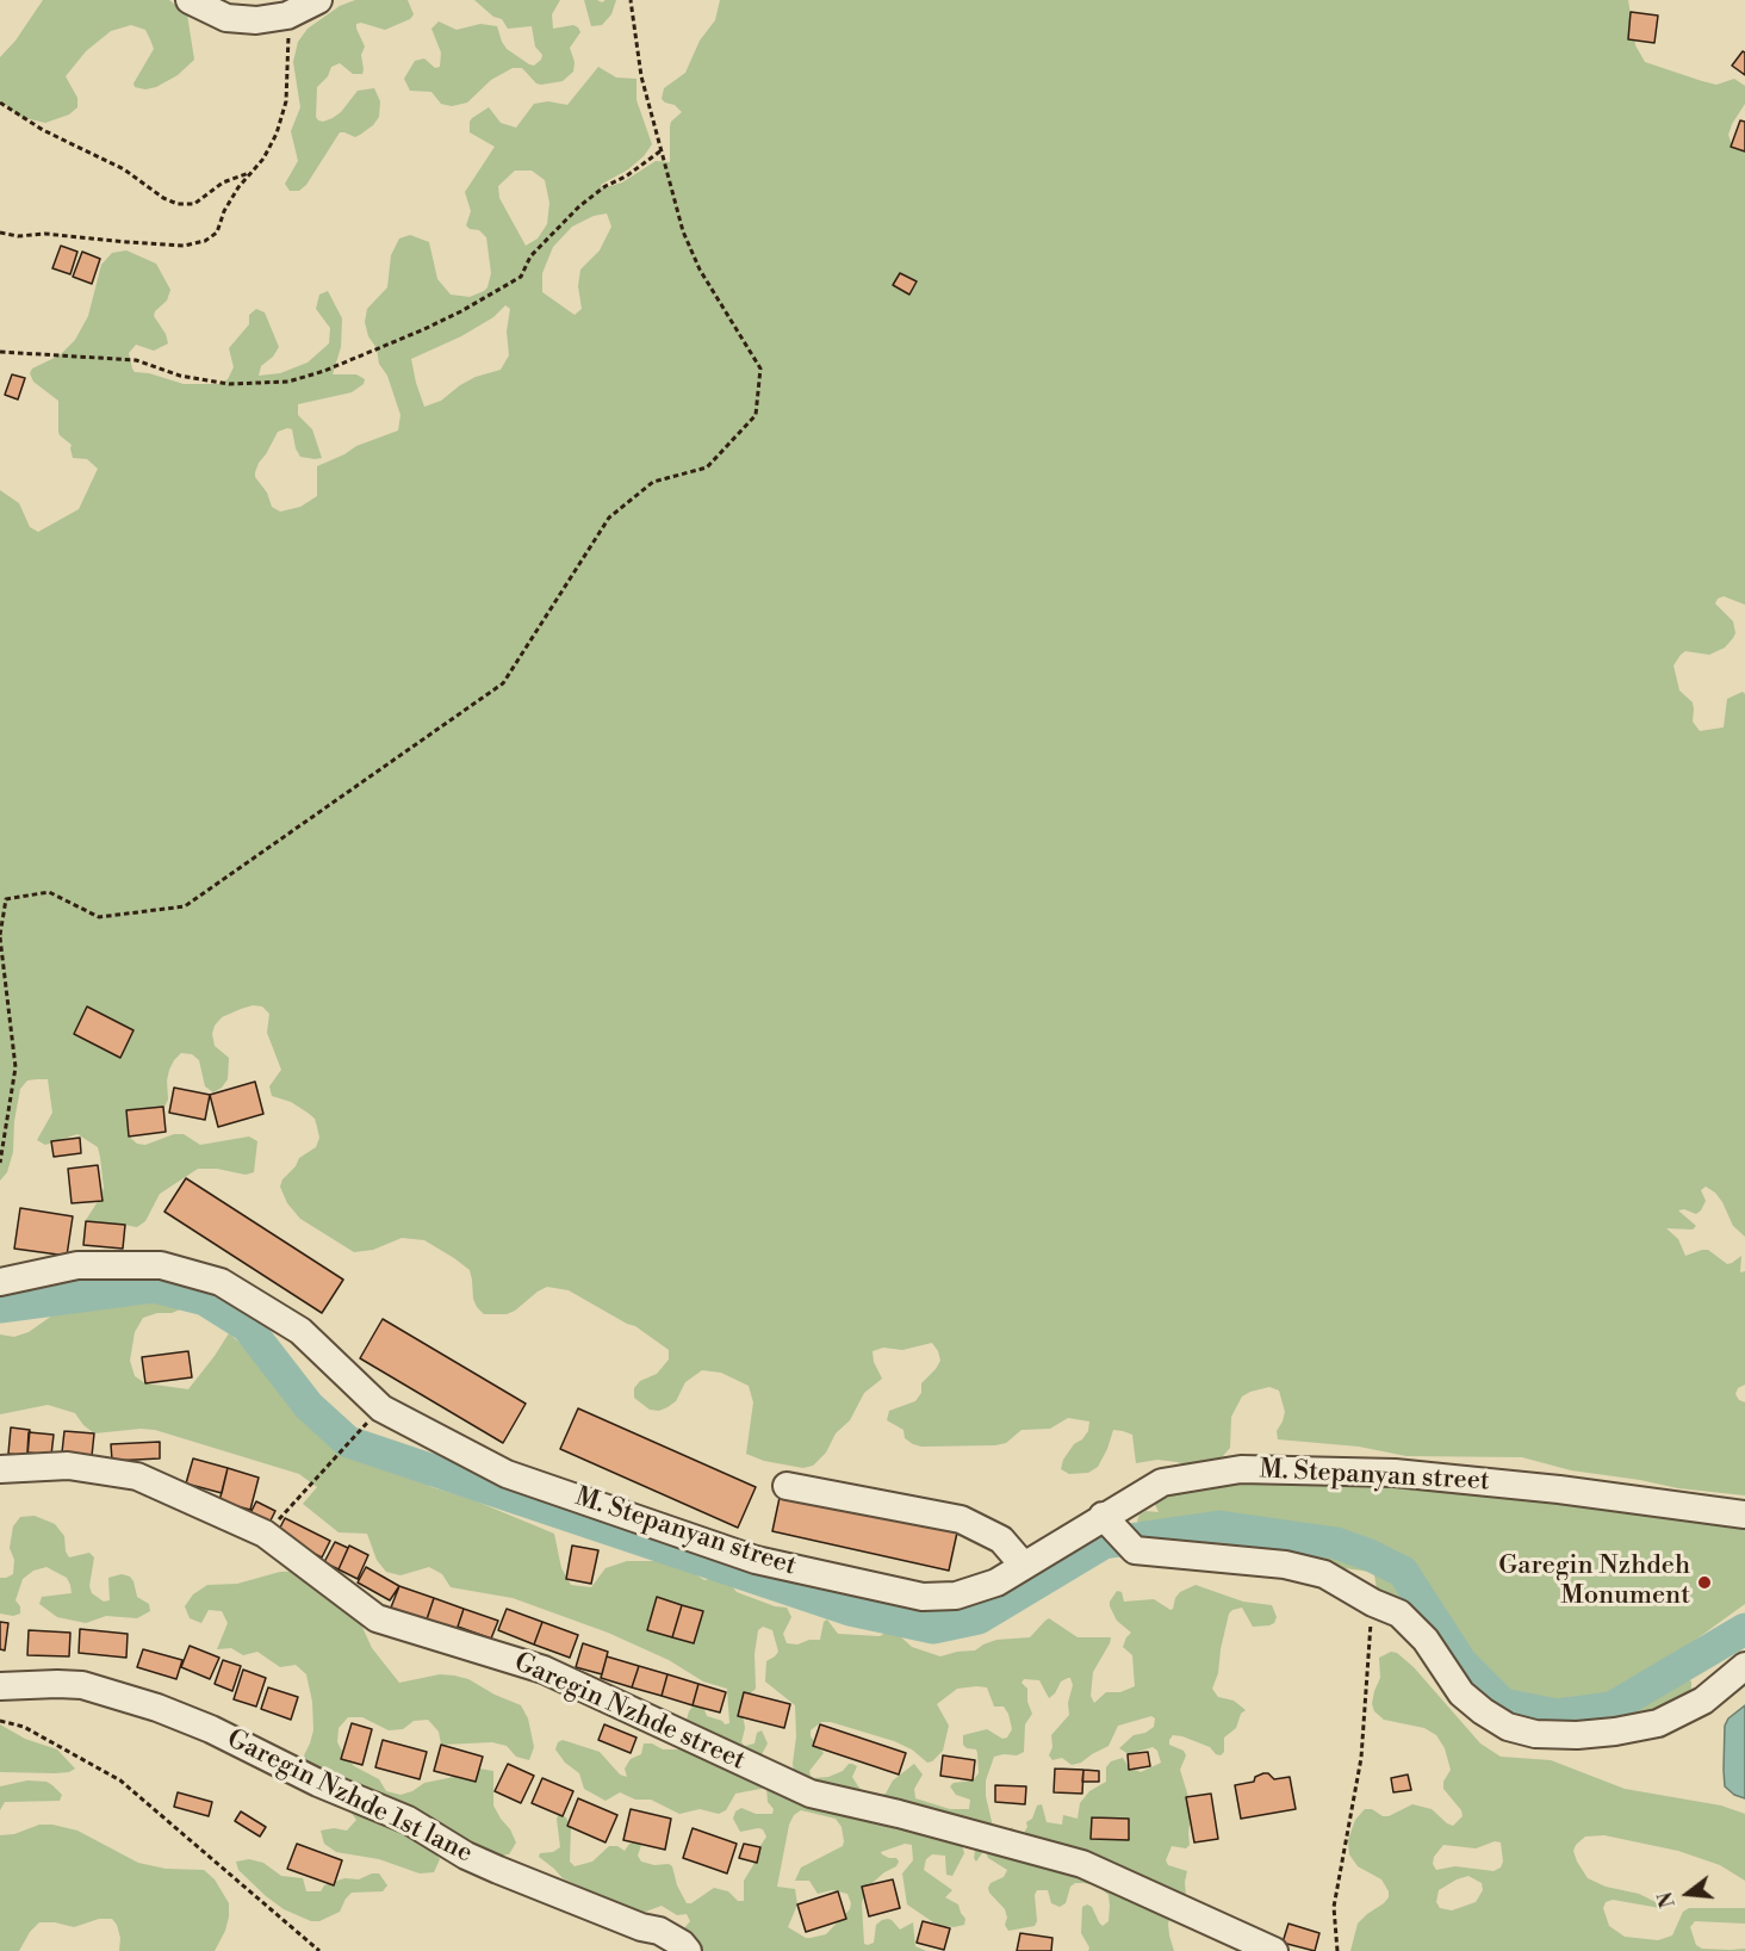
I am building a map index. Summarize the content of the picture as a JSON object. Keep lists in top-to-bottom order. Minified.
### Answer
{"streets":{"street":["M. Stepanyan street","Garegin Nzhde street","Garegin Nzhde 1st lane"]},"places":["Garegin Nzhdeh Monument"],"north":"left"}
